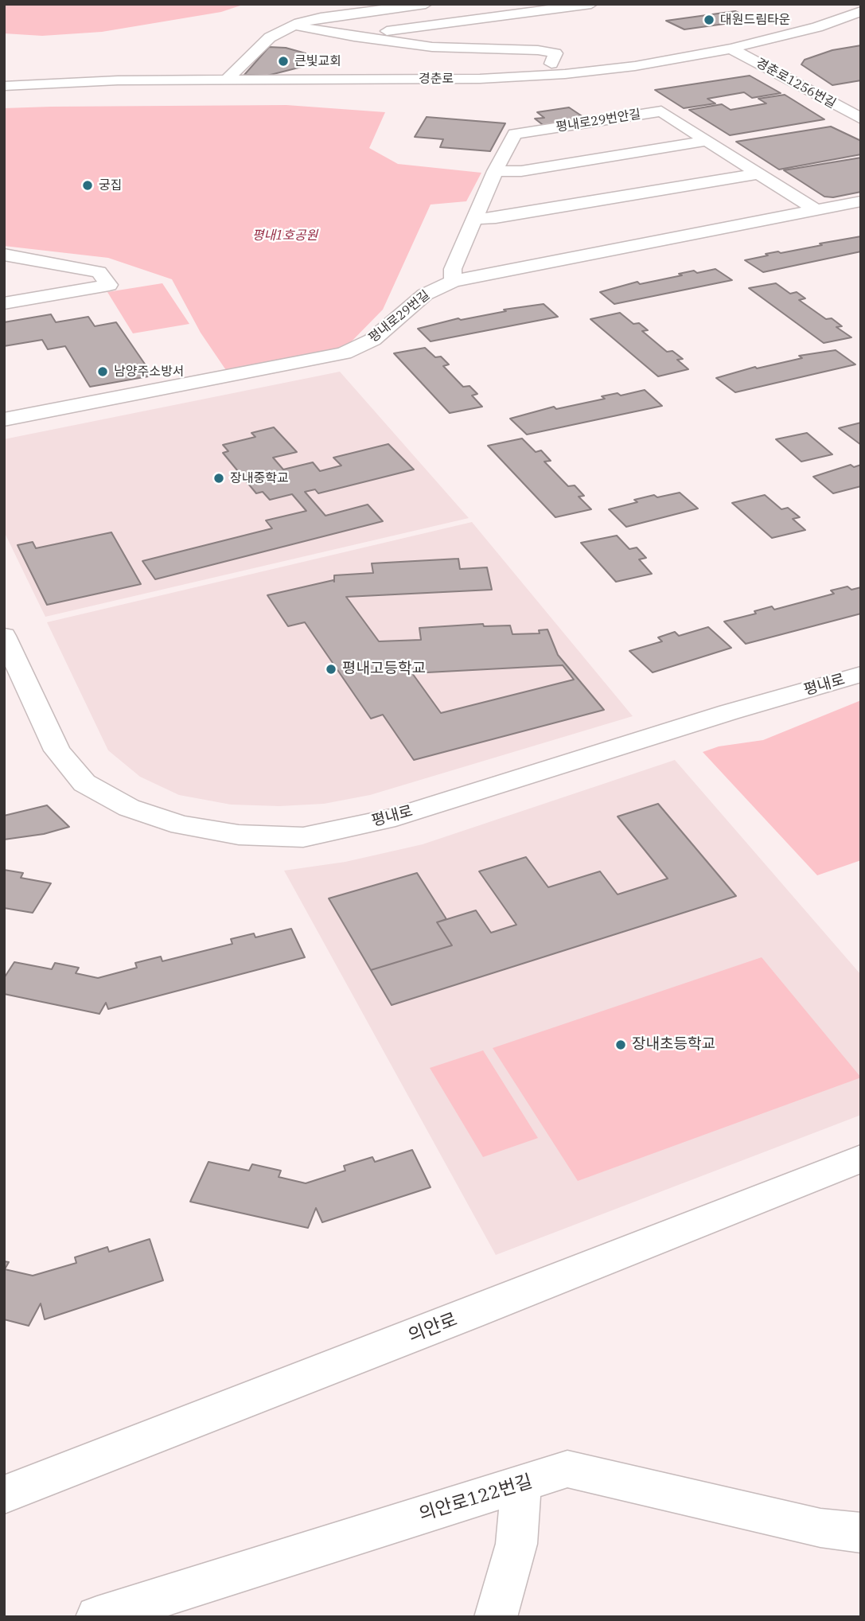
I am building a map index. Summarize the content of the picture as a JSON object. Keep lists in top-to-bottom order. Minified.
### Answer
{"streets":{"street":["경춘로","경춘로1256번길","평내로29번안길","평내로29번길","평내로","의안로","의안로122번길"]},"crossings":[["경춘로","경춘로1256번길"],["평내로29번안길","평내로29번길"]],"parks":["평내1호공원"],"places":["대원드림타운","큰빛교회","궁집","남양주소방서","장내중학교","평내고등학교","장내초등학교"]}
